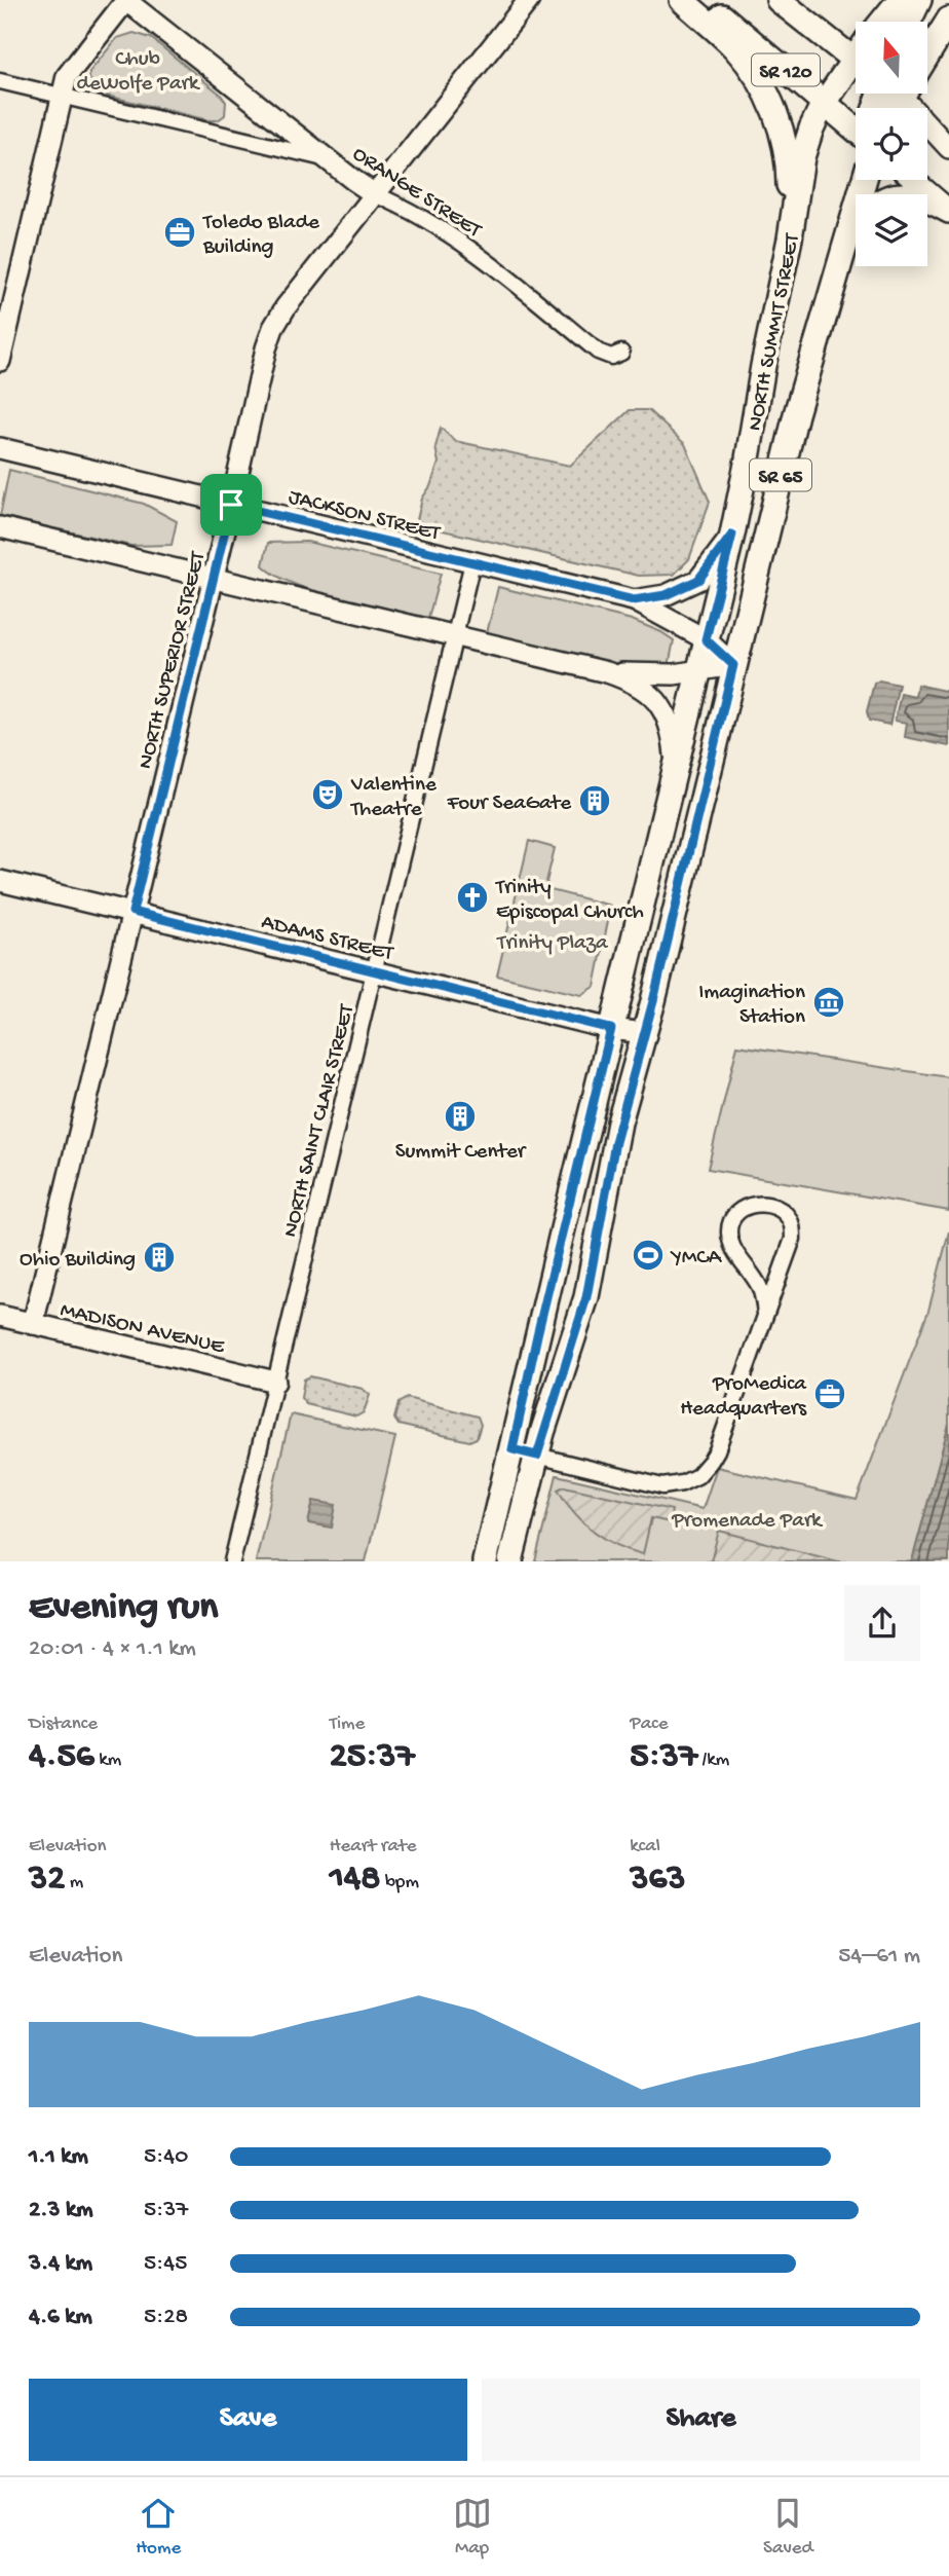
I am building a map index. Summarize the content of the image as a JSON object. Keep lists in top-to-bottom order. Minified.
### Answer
{"streets":{"main road":["SR 120","NORTH SUMMIT STREET","SR 65"],"street":["ORANGE STREET","JACKSON STREET","NORTH SUPERIOR STREET","ADAMS STREET","NORTH SAINT CLAIR STREET","MADISON AVENUE"]},"crossings":[["SR 120","NORTH SUMMIT STREET"],["ORANGE STREET","NORTH SUPERIOR STREET"],["NORTH SUMMIT STREET","JACKSON STREET"],["NORTH SUMMIT STREET","ADAMS STREET"],["JACKSON STREET","NORTH SUPERIOR STREET"],["JACKSON STREET","NORTH SAINT CLAIR STREET"],["NORTH SUPERIOR STREET","ADAMS STREET"],["NORTH SUPERIOR STREET","MADISON AVENUE"],["ADAMS STREET","NORTH SAINT CLAIR STREET"],["NORTH SAINT CLAIR STREET","MADISON AVENUE"]],"parks":["Chub deWolfe Park","Trinity Plaza","Promenade Park"],"places":{"office":["Toledo Blade Building","ProMedica Headquarters"],"theatre":["Valentine Theatre"],"building":["Four SeaGate","Summit Center","Ohio Building"],"church":["Trinity Episcopal Church"],"museum":["Imagination Station"],"sports":["YMCA"]},"north":"top","page":{"heading":["Evening run","20:01 · 4 × 1.1 km"],"stats":[["Distance","4.56 km"],["Time","25:37"],["Pace","5:37 /km"],["Elevation","32 m"],["Heart rate","148 bpm"],["kcal","363"]],"chart":["Elevation","54–61 m"],"list":[{"name":"1.1 km","note":"5:40"},{"name":"2.3 km","note":"5:37"},{"name":"3.4 km","note":"5:45"},{"name":"4.6 km","note":"5:28"}],"buttons":["Save","Share"],"tabs":["Home","Map","Saved"]}}
